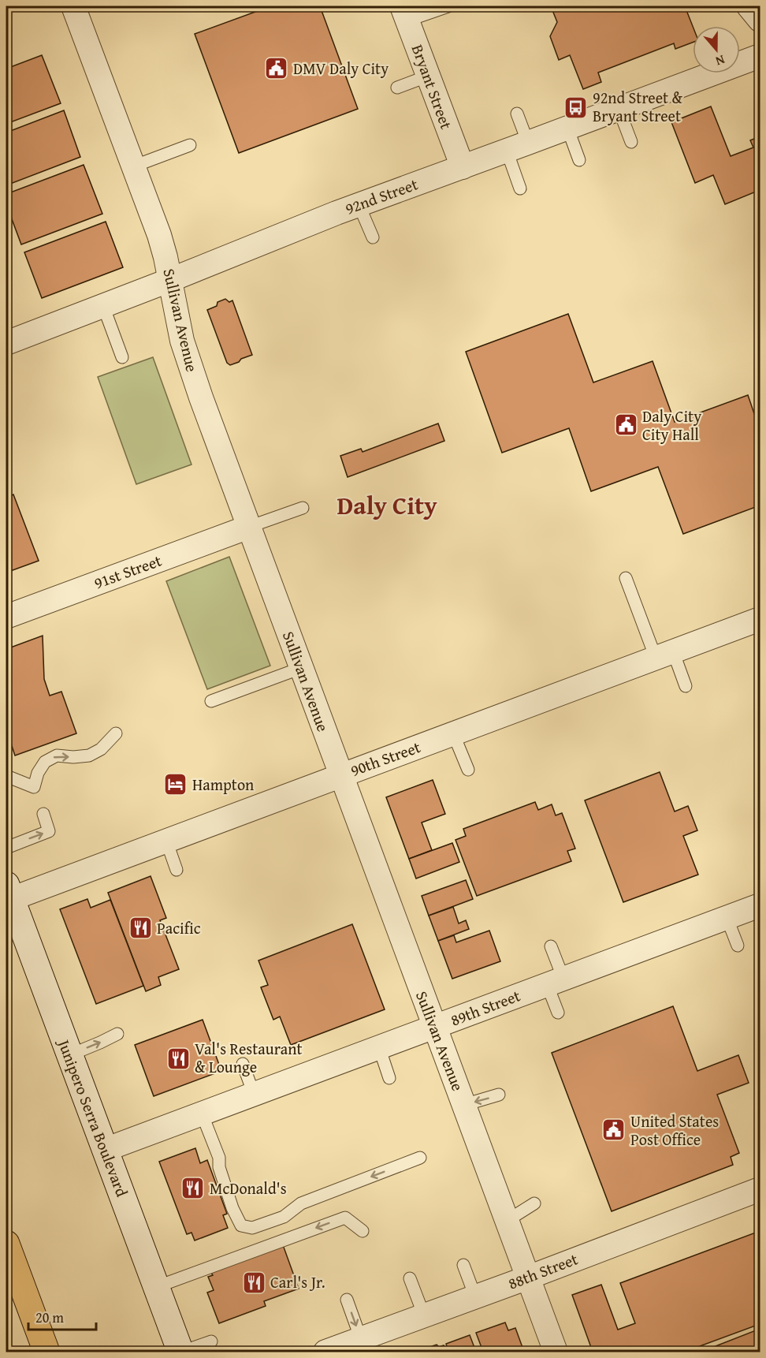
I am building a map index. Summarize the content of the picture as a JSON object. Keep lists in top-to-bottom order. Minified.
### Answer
{"streets":{"main road":["Junipero Serra Boulevard"],"street":["Bryant Street","92nd Street","Sullivan Avenue","91st Street","90th Street","89th Street","88th Street"]},"crossings":[["Bryant Street","92nd Street"],["92nd Street","Sullivan Avenue"],["Sullivan Avenue","91st Street"],["Sullivan Avenue","90th Street"],["Sullivan Avenue","89th Street"],["Sullivan Avenue","88th Street"],["90th Street","Junipero Serra Boulevard"],["89th Street","Junipero Serra Boulevard"]],"districts":["Daly City"],"places":{"public building":["DMV Daly City","Daly City City Hall","United States Post Office"],"bus stop":["92nd Street & Bryant Street"],"hotel":["Hampton"],"restaurant":["Pacific","Val's Restaurant & Lounge","McDonald's","Carl's Jr."]},"scale_bar":"20 m","north":"bottom"}
